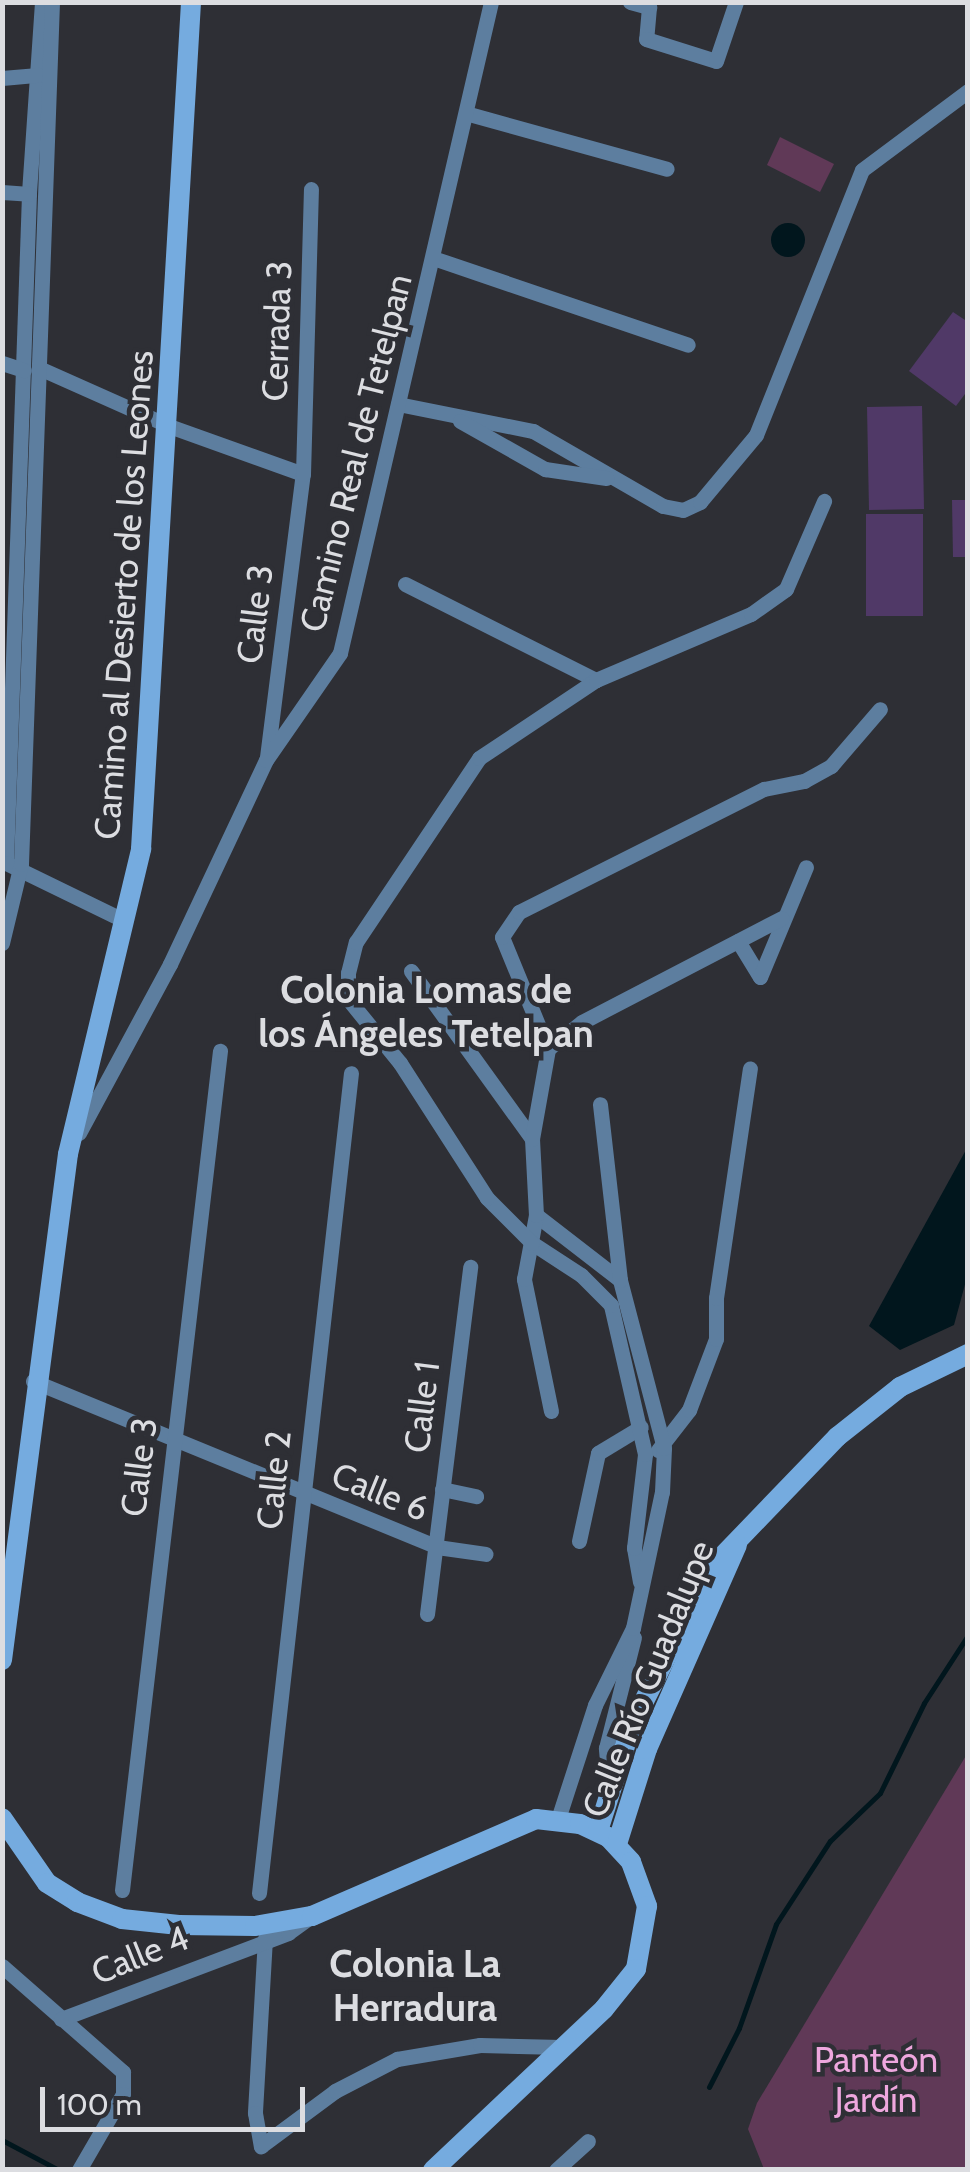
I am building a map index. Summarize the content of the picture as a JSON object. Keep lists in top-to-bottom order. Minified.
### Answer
{"streets":{"main road":["Camino al Desierto de los Leones","Calle Río Guadalupe"],"street":["Cerrada 3","Camino Real de Tetelpan","Calle 3","Calle 1","Calle 2","Calle 6","Calle 4"]},"crossings":[["Cerrada 3","Calle 3"],["Camino Real de Tetelpan","Camino al Desierto de los Leones"],["Camino Real de Tetelpan","Calle 3"],["Camino al Desierto de los Leones","Calle 6"],["Calle 3","Calle 6"],["Calle 1","Calle 6"],["Calle 2","Calle 6"]],"districts":["Colonia Lomas de los Ángeles Tetelpan","Colonia La Herradura"],"parks":["Panteón Jardín"],"scale_bar":"100 m"}
